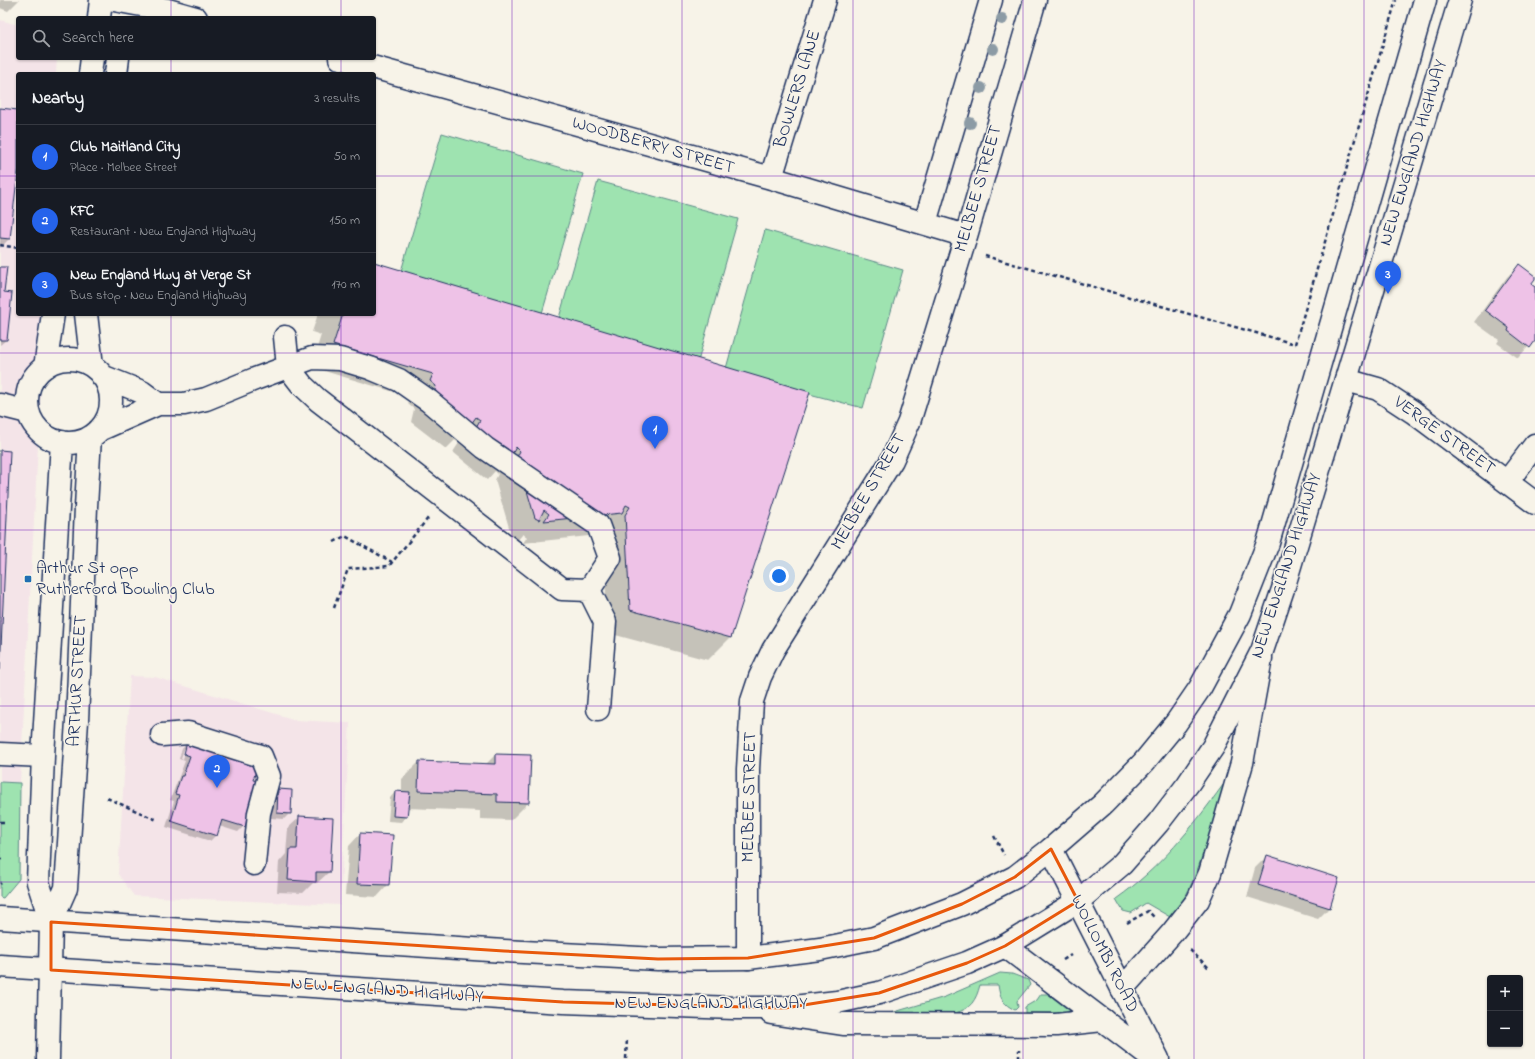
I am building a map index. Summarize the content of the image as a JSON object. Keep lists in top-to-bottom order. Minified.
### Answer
{"streets":{"main road":["BOWLERS LANE","WOODBERRY STREET","NEW ENGLAND HIGHWAY","MELBEE STREET","VERGE STREET","ARTHUR STREET","WOLLOMBI ROAD"]},"crossings":[["BOWLERS LANE","WOODBERRY STREET"],["WOODBERRY STREET","MELBEE STREET"],["NEW ENGLAND HIGHWAY","MELBEE STREET"],["NEW ENGLAND HIGHWAY","VERGE STREET"],["NEW ENGLAND HIGHWAY","ARTHUR STREET"],["NEW ENGLAND HIGHWAY","WOLLOMBI ROAD"]],"places":{"transit":["Arthur St opp Rutherford Bowling Club"]},"page":{"search":"Search here","heading":["Nearby","3 results"],"list":[{"mark":"1","name":"Club Maitland City","note":"Place · Melbee Street","value":"50 m"},{"mark":"2","name":"KFC","note":"Restaurant · New England Highway","value":"150 m"},{"mark":"3","name":"New England Hwy at Verge St","note":"Bus stop · New England Highway","value":"170 m"}],"pins":["3","1","2"],"map_buttons":["+","−"]}}
